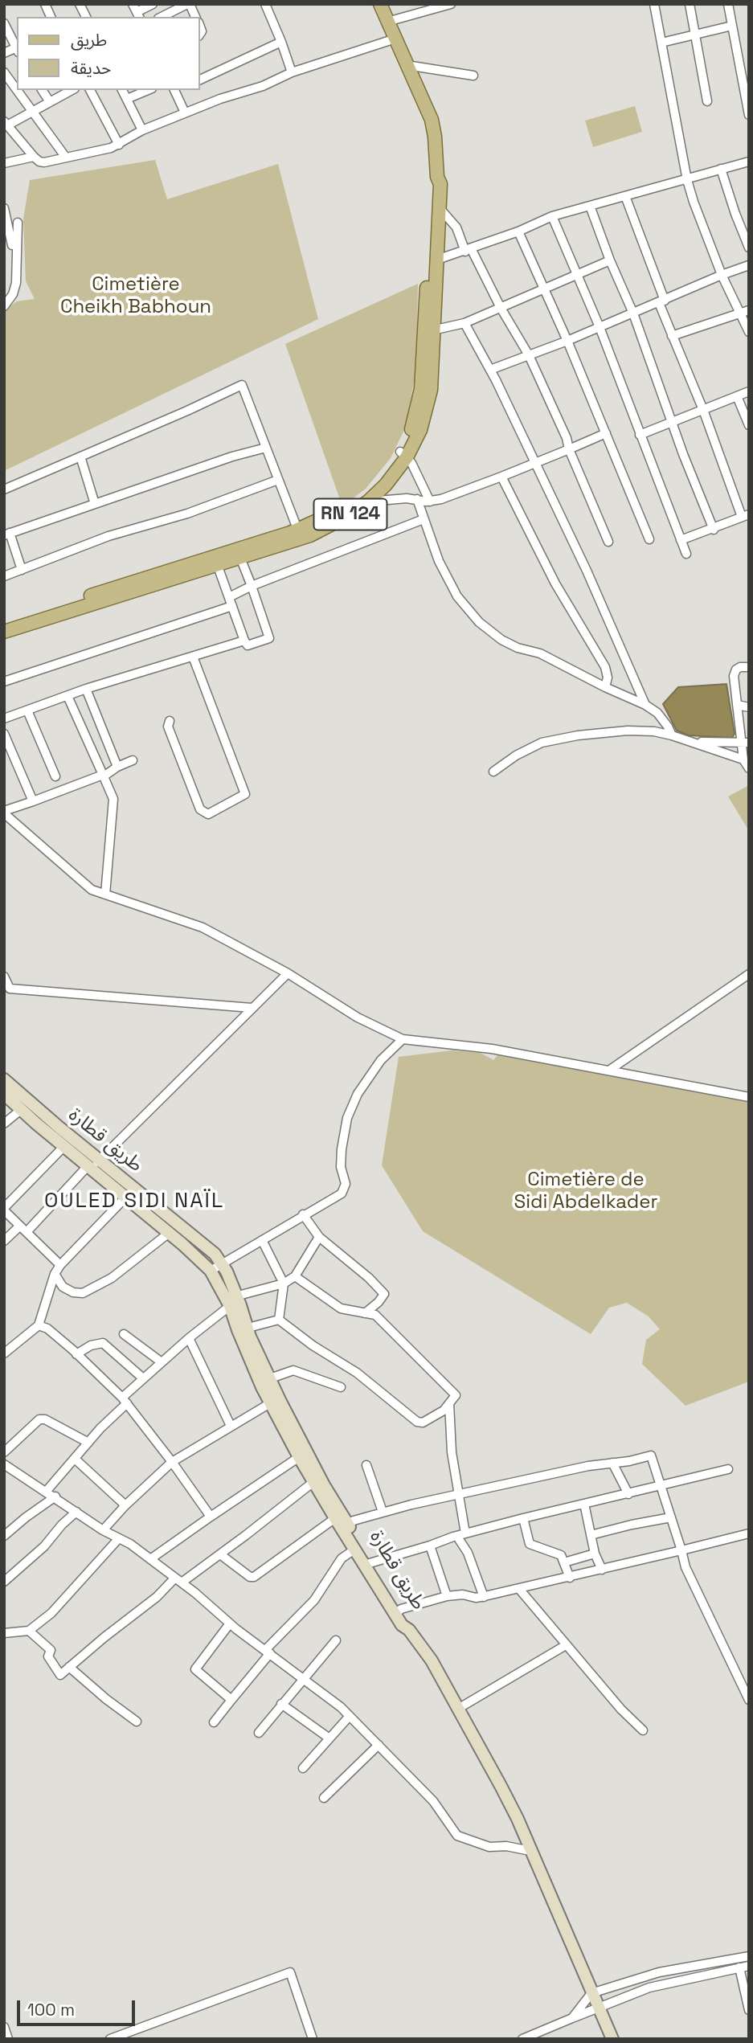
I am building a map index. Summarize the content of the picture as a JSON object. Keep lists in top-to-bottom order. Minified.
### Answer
{"streets":{"main road":["RN 124","طريق قطارة"]},"districts":["OULED SIDI NAÏL"],"parks":["Cimetière Cheikh Babhoun","Cimetière de Sidi Abdelkader"],"legend":["طريق","حديقة"],"scale_bar":"100 m"}
